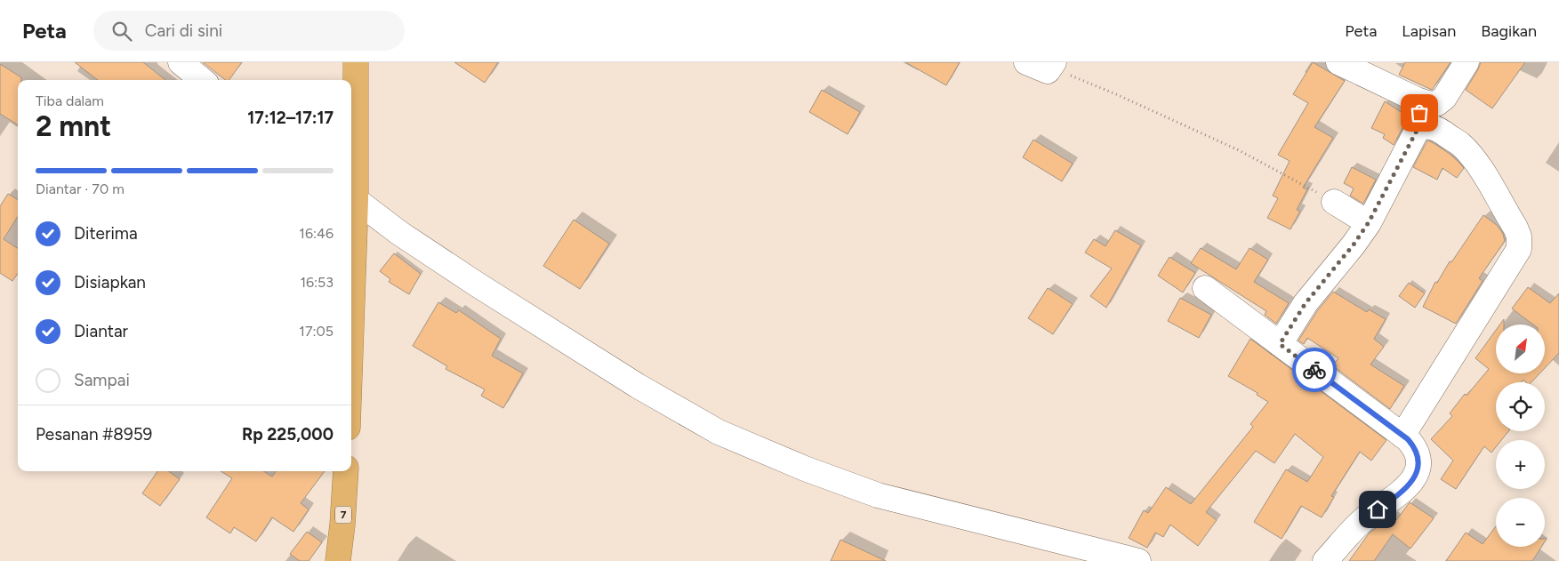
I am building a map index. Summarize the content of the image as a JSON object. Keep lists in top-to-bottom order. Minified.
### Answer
{"streets":{"highway":["7"]},"north":"top right","page":{"header":"Peta","search":"Cari di sini","nav":["Peta","Lapisan","Bagikan"],"heading":["2 mnt","Tiba dalam","17:12–17:17"],"panel":["Pesanan #8959","Rp 225,000"],"bar":"Diantar · 70 m","list":[["Diterima","16:46"],["Disiapkan","16:53"],["Diantar","17:05"],"Sampai"],"map_buttons":["+","−"]}}
